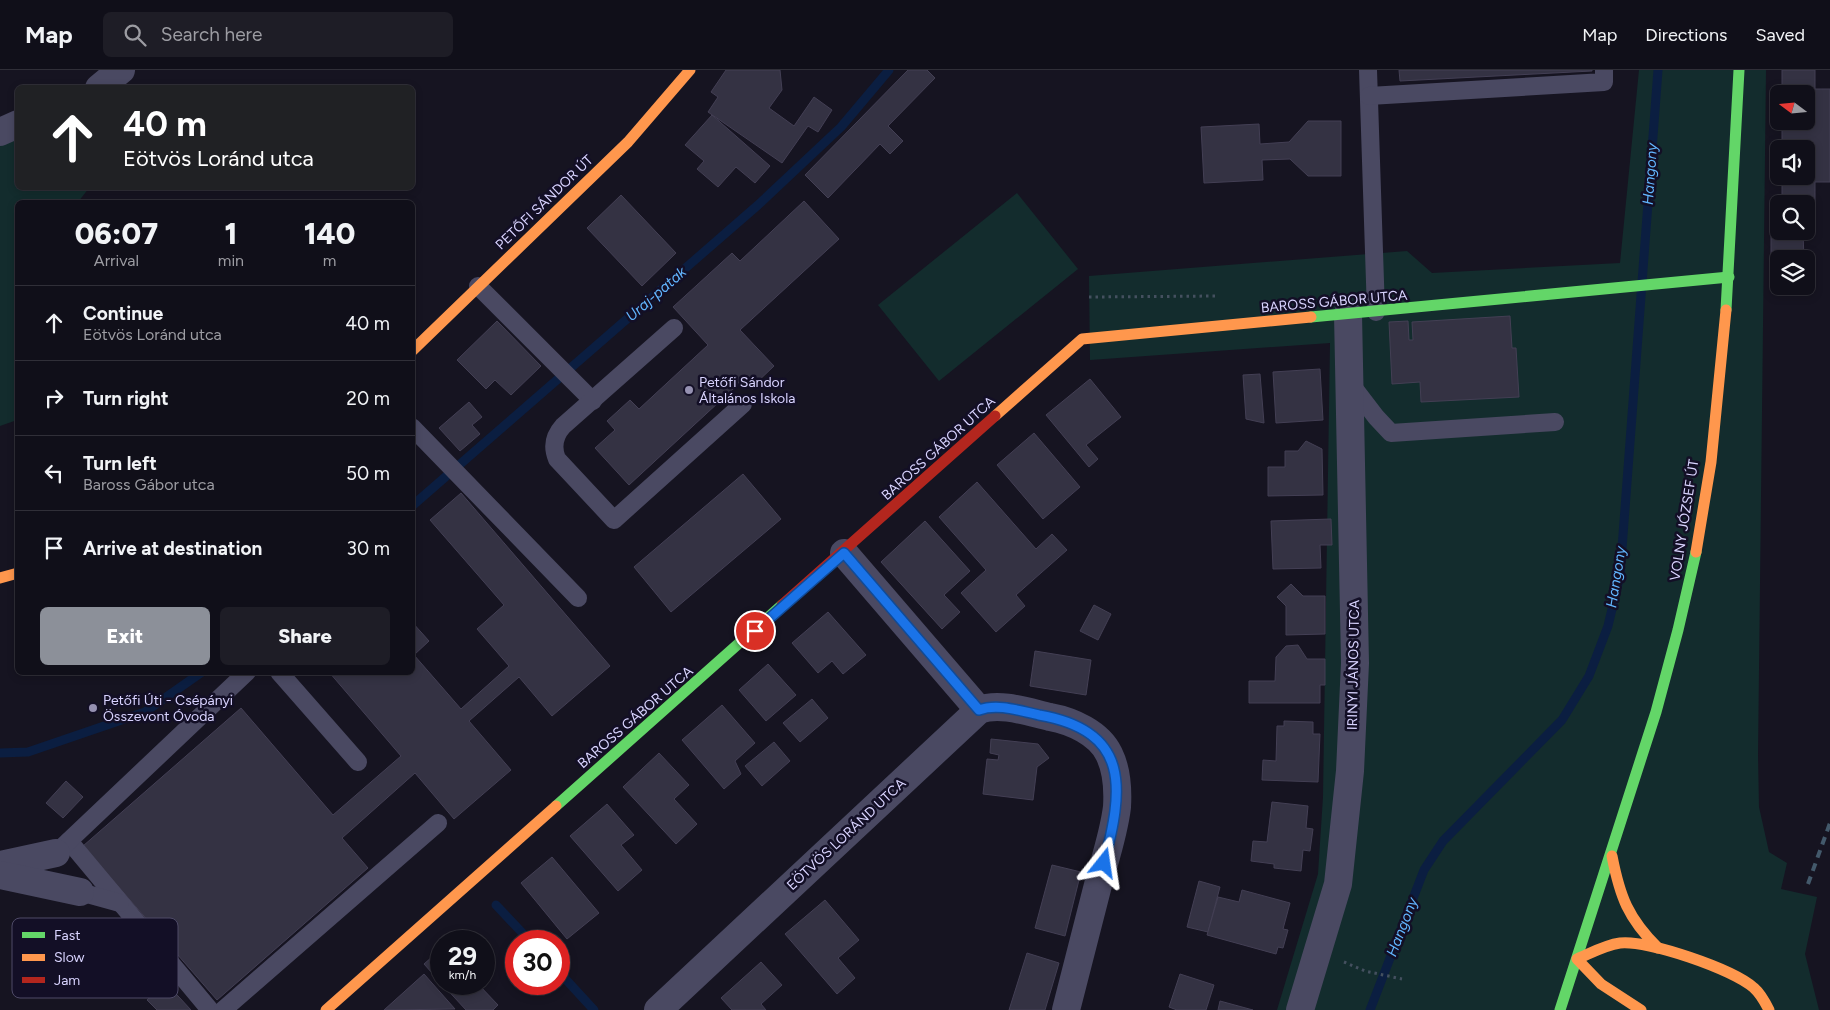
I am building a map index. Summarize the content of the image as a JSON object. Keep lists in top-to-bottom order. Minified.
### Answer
{"streets":{"street":["PETŐFI SÁNDOR ÚT","BAROSS GÁBOR UTCA","VOLNY JÓZSEF ÚT","IRINYI JÁNOS UTCA","EÖTVÖS LORÁND UTCA"]},"crossings":[["BAROSS GÁBOR UTCA","VOLNY JÓZSEF ÚT"],["BAROSS GÁBOR UTCA","IRINYI JÁNOS UTCA"]],"water":["Hangony","Uraj-patak"],"places":["Petőfi Sándor Általános Iskola","Petőfi Úti - Csépányi Összevont Óvoda"],"legend":["Fast","Slow","Jam"],"north":"left","page":{"header":"Map","search":"Search here","nav":["Map","Directions","Saved"],"turn":["40 m","Eötvös Loránd utca"],"eta":["06:07","Arrival","1","min","140","m"],"list":[{"name":"Continue","note":"Eötvös Loránd utca","value":"40 m"},{"name":"Turn right","value":"20 m"},{"name":"Turn left","note":"Baross Gábor utca","value":"50 m"},{"name":"Arrive at destination","value":"30 m"}],"buttons":["Exit","Share"],"speed":"29 km/h","limit":"30"}}
